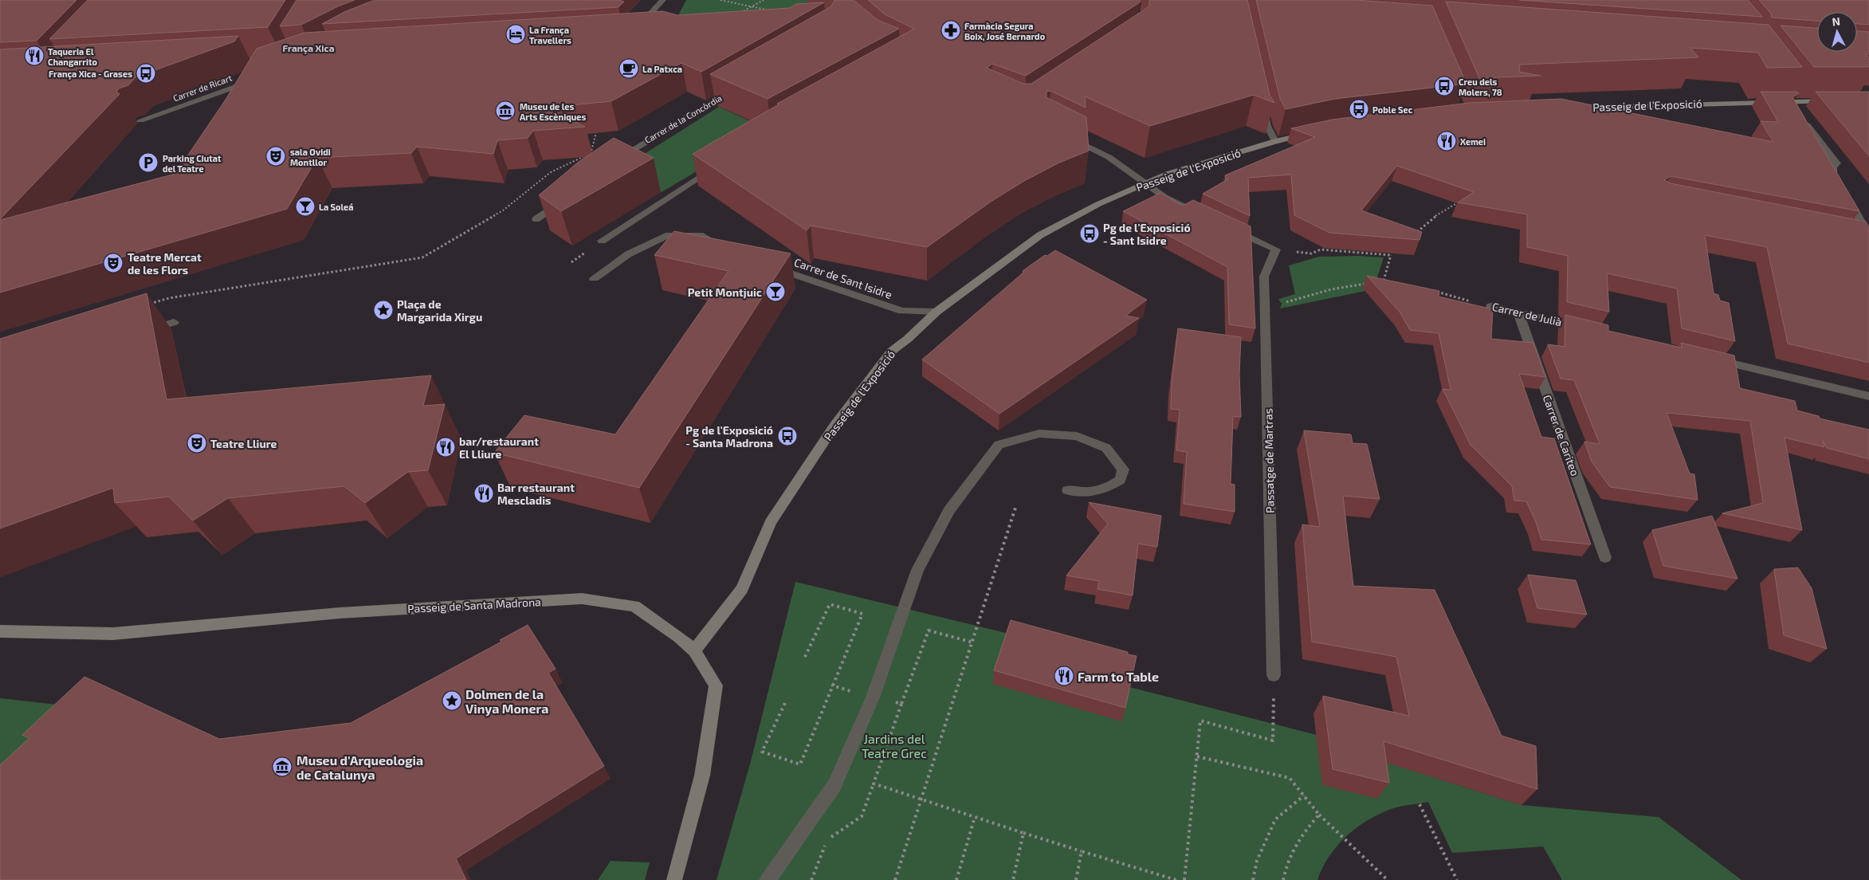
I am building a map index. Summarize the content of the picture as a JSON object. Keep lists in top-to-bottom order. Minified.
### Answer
{"streets":{"street":["Carrer de Ricart","Passeig de l'Exposició","Carrer de la Concòrdia","Carrer de Sant Isidre","Carrer de Julià","Carrer de Cariteo","Passatge de Martras","Passeig de Santa Madrona"]},"crossings":[["Passeig de l'Exposició","Carrer de Sant Isidre"],["Passeig de l'Exposició","Passeig de Santa Madrona"],["Carrer de Julià","Carrer de Cariteo"]],"districts":["França Xica"],"parks":["Jardins del Teatre Grec"],"places":{"pharmacy":["Farmàcia Segura Boix, José Bernardo"],"hotel":["La França Travellers"],"restaurant":["Taqueria El Changarrito","Xemei","bar/restaurant El Lliure","Bar restaurant Mescladis","Farm to Table"],"cafe":["La Patxca"],"bus stop":["França Xica - Grases","Creu dels Molers, 78","Poble Sec","Pg de l'Exposició - Sant Isidre","Pg de l'Exposició - Santa Madrona"],"museum":["Museu de les Arts Escèniques","Museu d'Arqueologia de Catalunya"],"theatre":["sala Ovidi Montllor","Teatre Mercat de les Flors","Teatre Lliure"],"parking":["Parking Ciutat del Teatre"],"bar":["La Soleá","Petit Montjuic"],"place":["Plaça de Margarida Xirgu","Dolmen de la Vinya Monera"]},"north":"top"}
